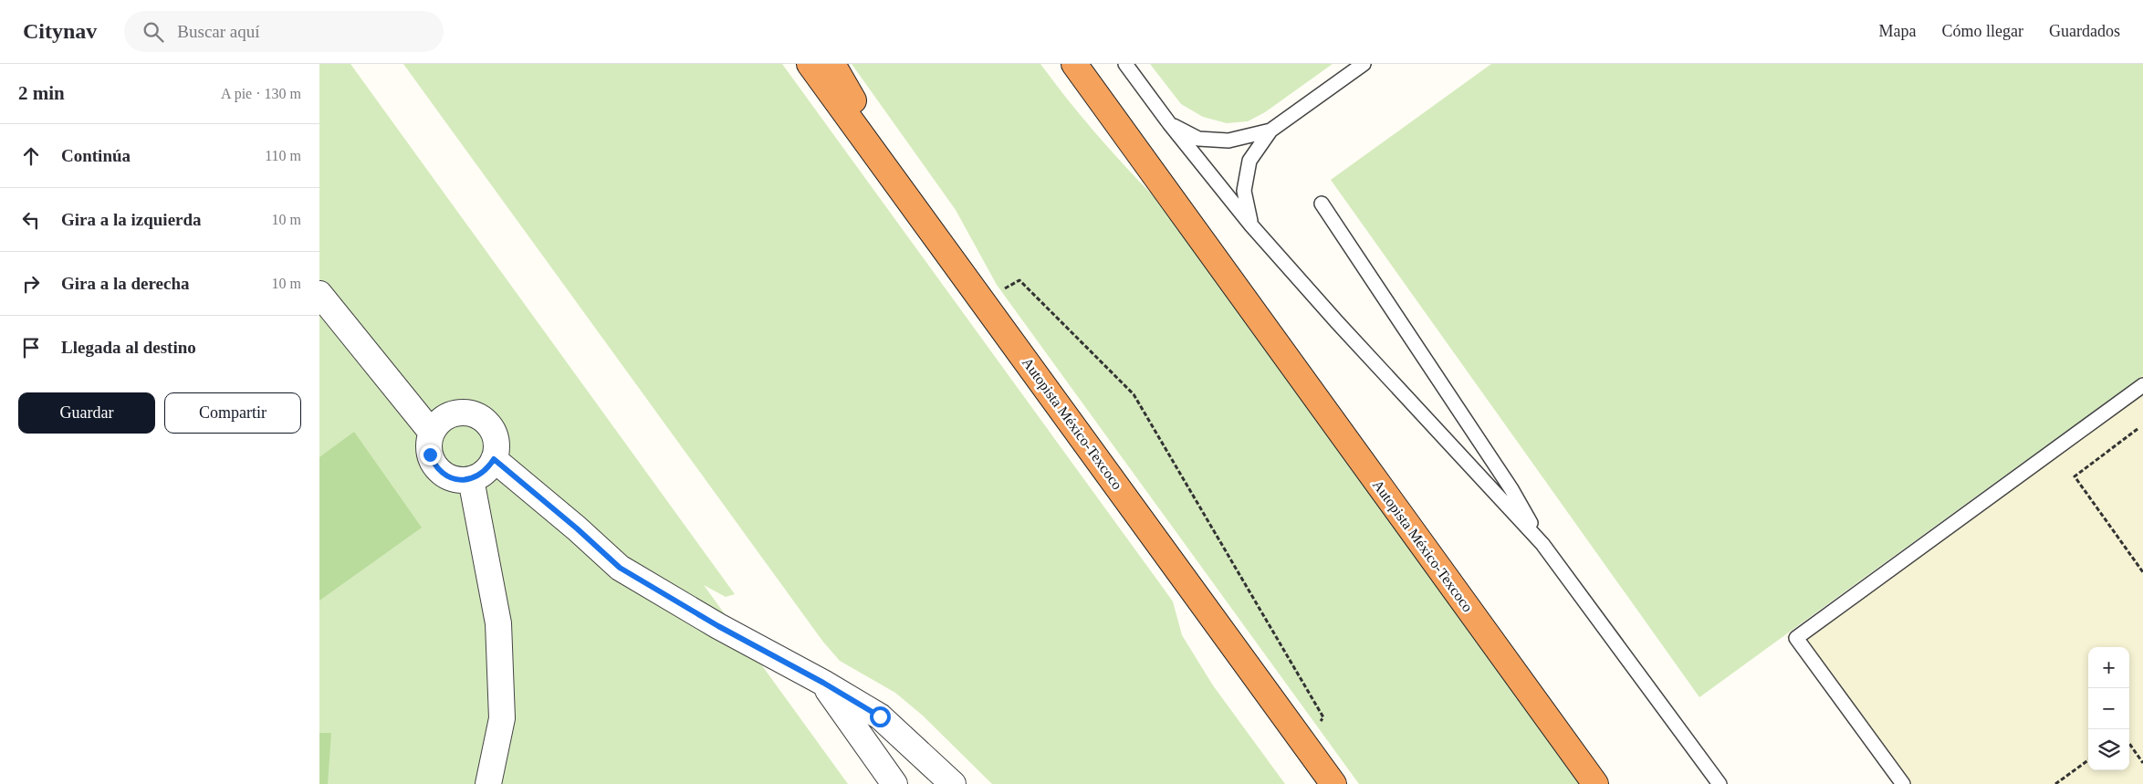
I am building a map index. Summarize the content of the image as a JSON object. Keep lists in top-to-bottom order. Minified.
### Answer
{"streets":{"highway":["Autopista México-Texcoco"]},"page":{"header":"Citynav","search":"Buscar aquí","nav":["Mapa","Cómo llegar","Guardados"],"heading":["2 min","A pie · 130 m"],"list":[["Continúa","110 m"],["Gira a la izquierda","10 m"],["Gira a la derecha","10 m"],"Llegada al destino"],"buttons":["Guardar","Compartir"],"map_buttons":["+","−"]}}
